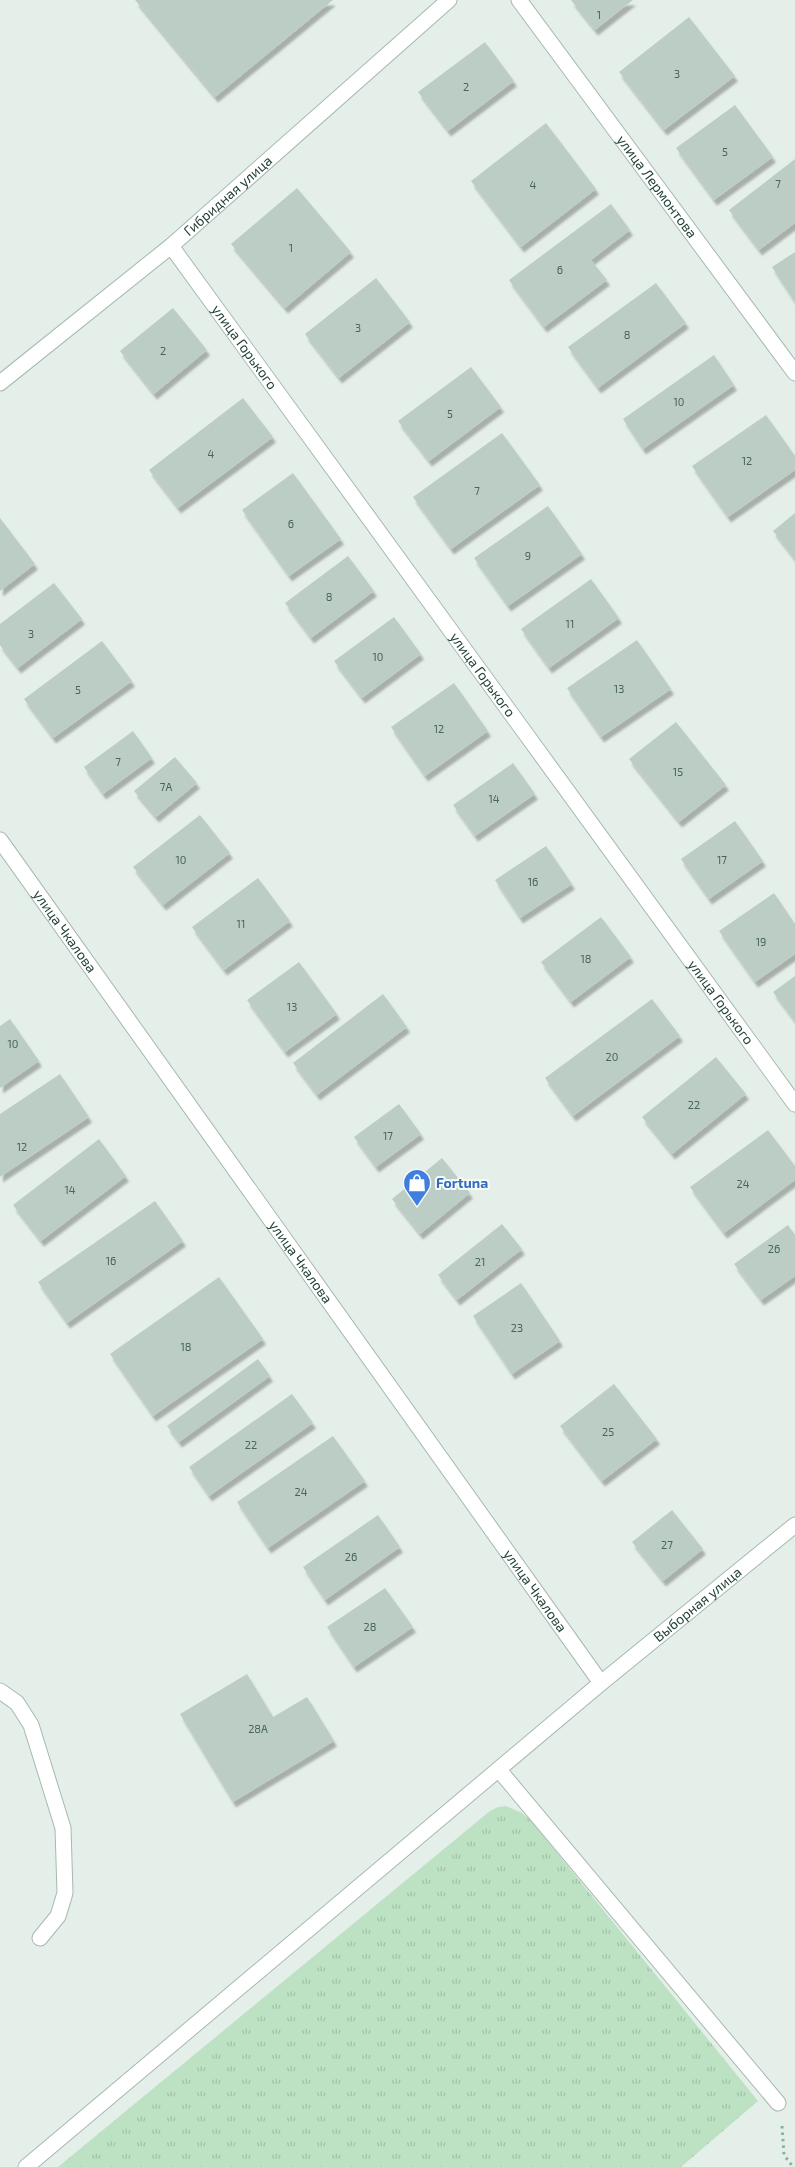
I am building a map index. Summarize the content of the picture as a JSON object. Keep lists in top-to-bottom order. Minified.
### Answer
{"streets":{"street":["улица Лермонтова","Гибридная улица","улица Горького","улица Чкалова","Выборная улица"]},"crossings":[["Гибридная улица","улица Горького"],["улица Чкалова","Выборная улица"]],"places":{"shop":["Fortuna"]},"house_numbers":["1","3","2","5","7","4","1","6","3","8","2","10","5","4","12","7","6","9","8","11","3","10","13","5","12","7","15","7А","14","10","17","16","11","19","18","13","10","20","22","17","12","24","14","26","16","21","23","18","25","22","24","27","26","28","28А"]}
